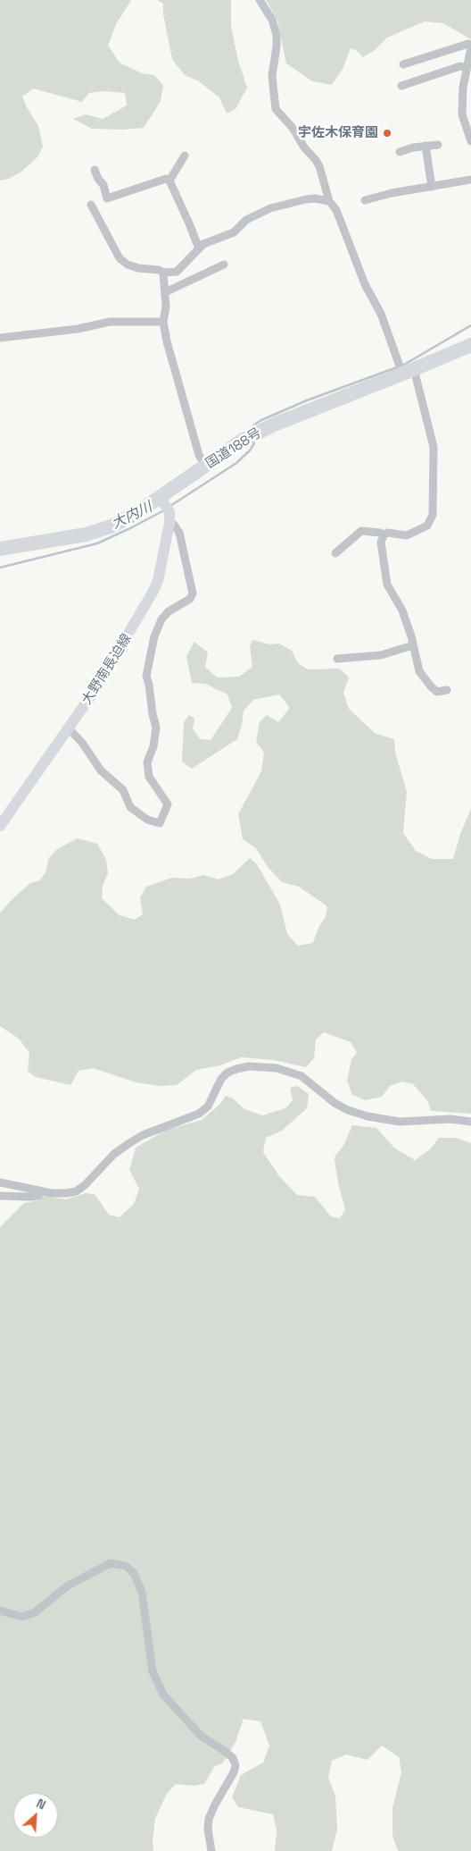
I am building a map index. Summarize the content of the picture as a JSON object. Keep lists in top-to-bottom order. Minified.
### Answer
{"streets":{"highway":["国道188号"],"main road":["大野南長迫線"]},"crossings":[["国道188号","大野南長迫線"]],"water":["大内川"],"places":["宇佐木保育園"],"north":"top right"}
